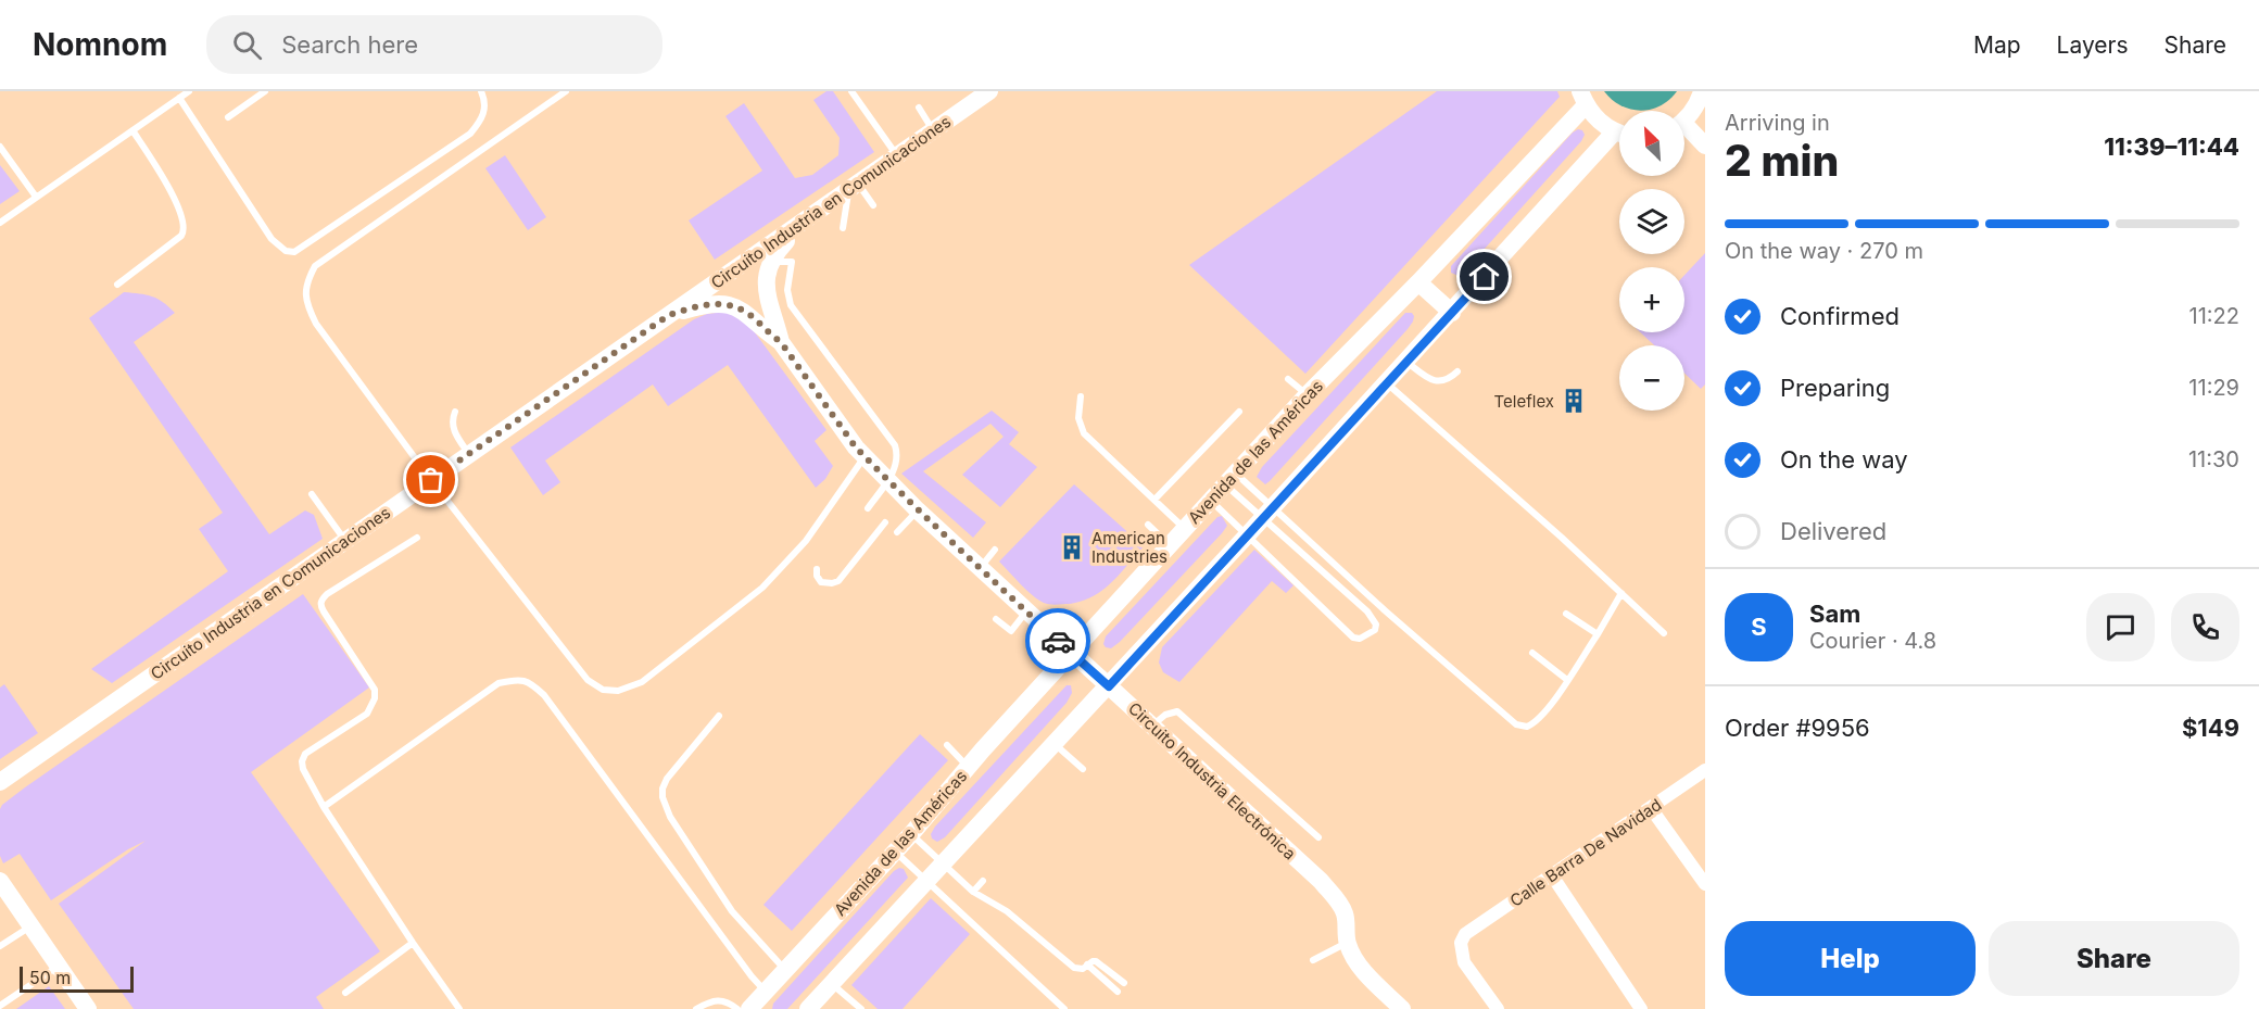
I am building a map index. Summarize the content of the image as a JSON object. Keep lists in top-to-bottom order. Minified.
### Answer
{"streets":{"street":["Circuito Industria en Comunicaciones","Avenida de las Américas","Circuito Industria Electrónica","Calle Barra De Navidad"]},"crossings":[["Circuito Industria en Comunicaciones","Circuito Industria Electrónica"],["Avenida de las Américas","Circuito Industria Electrónica"]],"places":{"building":["Teleflex","American Industries"]},"scale_bar":"50 m","north":"top left","page":{"header":"Nomnom","search":"Search here","nav":["Map","Layers","Share"],"heading":["2 min","Arriving in","11:39–11:44"],"panel":["Sam","Courier · 4.8","Order #9956","$149"],"map_buttons":["+","−"],"bar":"On the way · 270 m","list":[["Confirmed","11:22"],["Preparing","11:29"],["On the way","11:30"],"Delivered"],"round":"S","buttons":["Help","Share"],"scale":"50 m"}}
